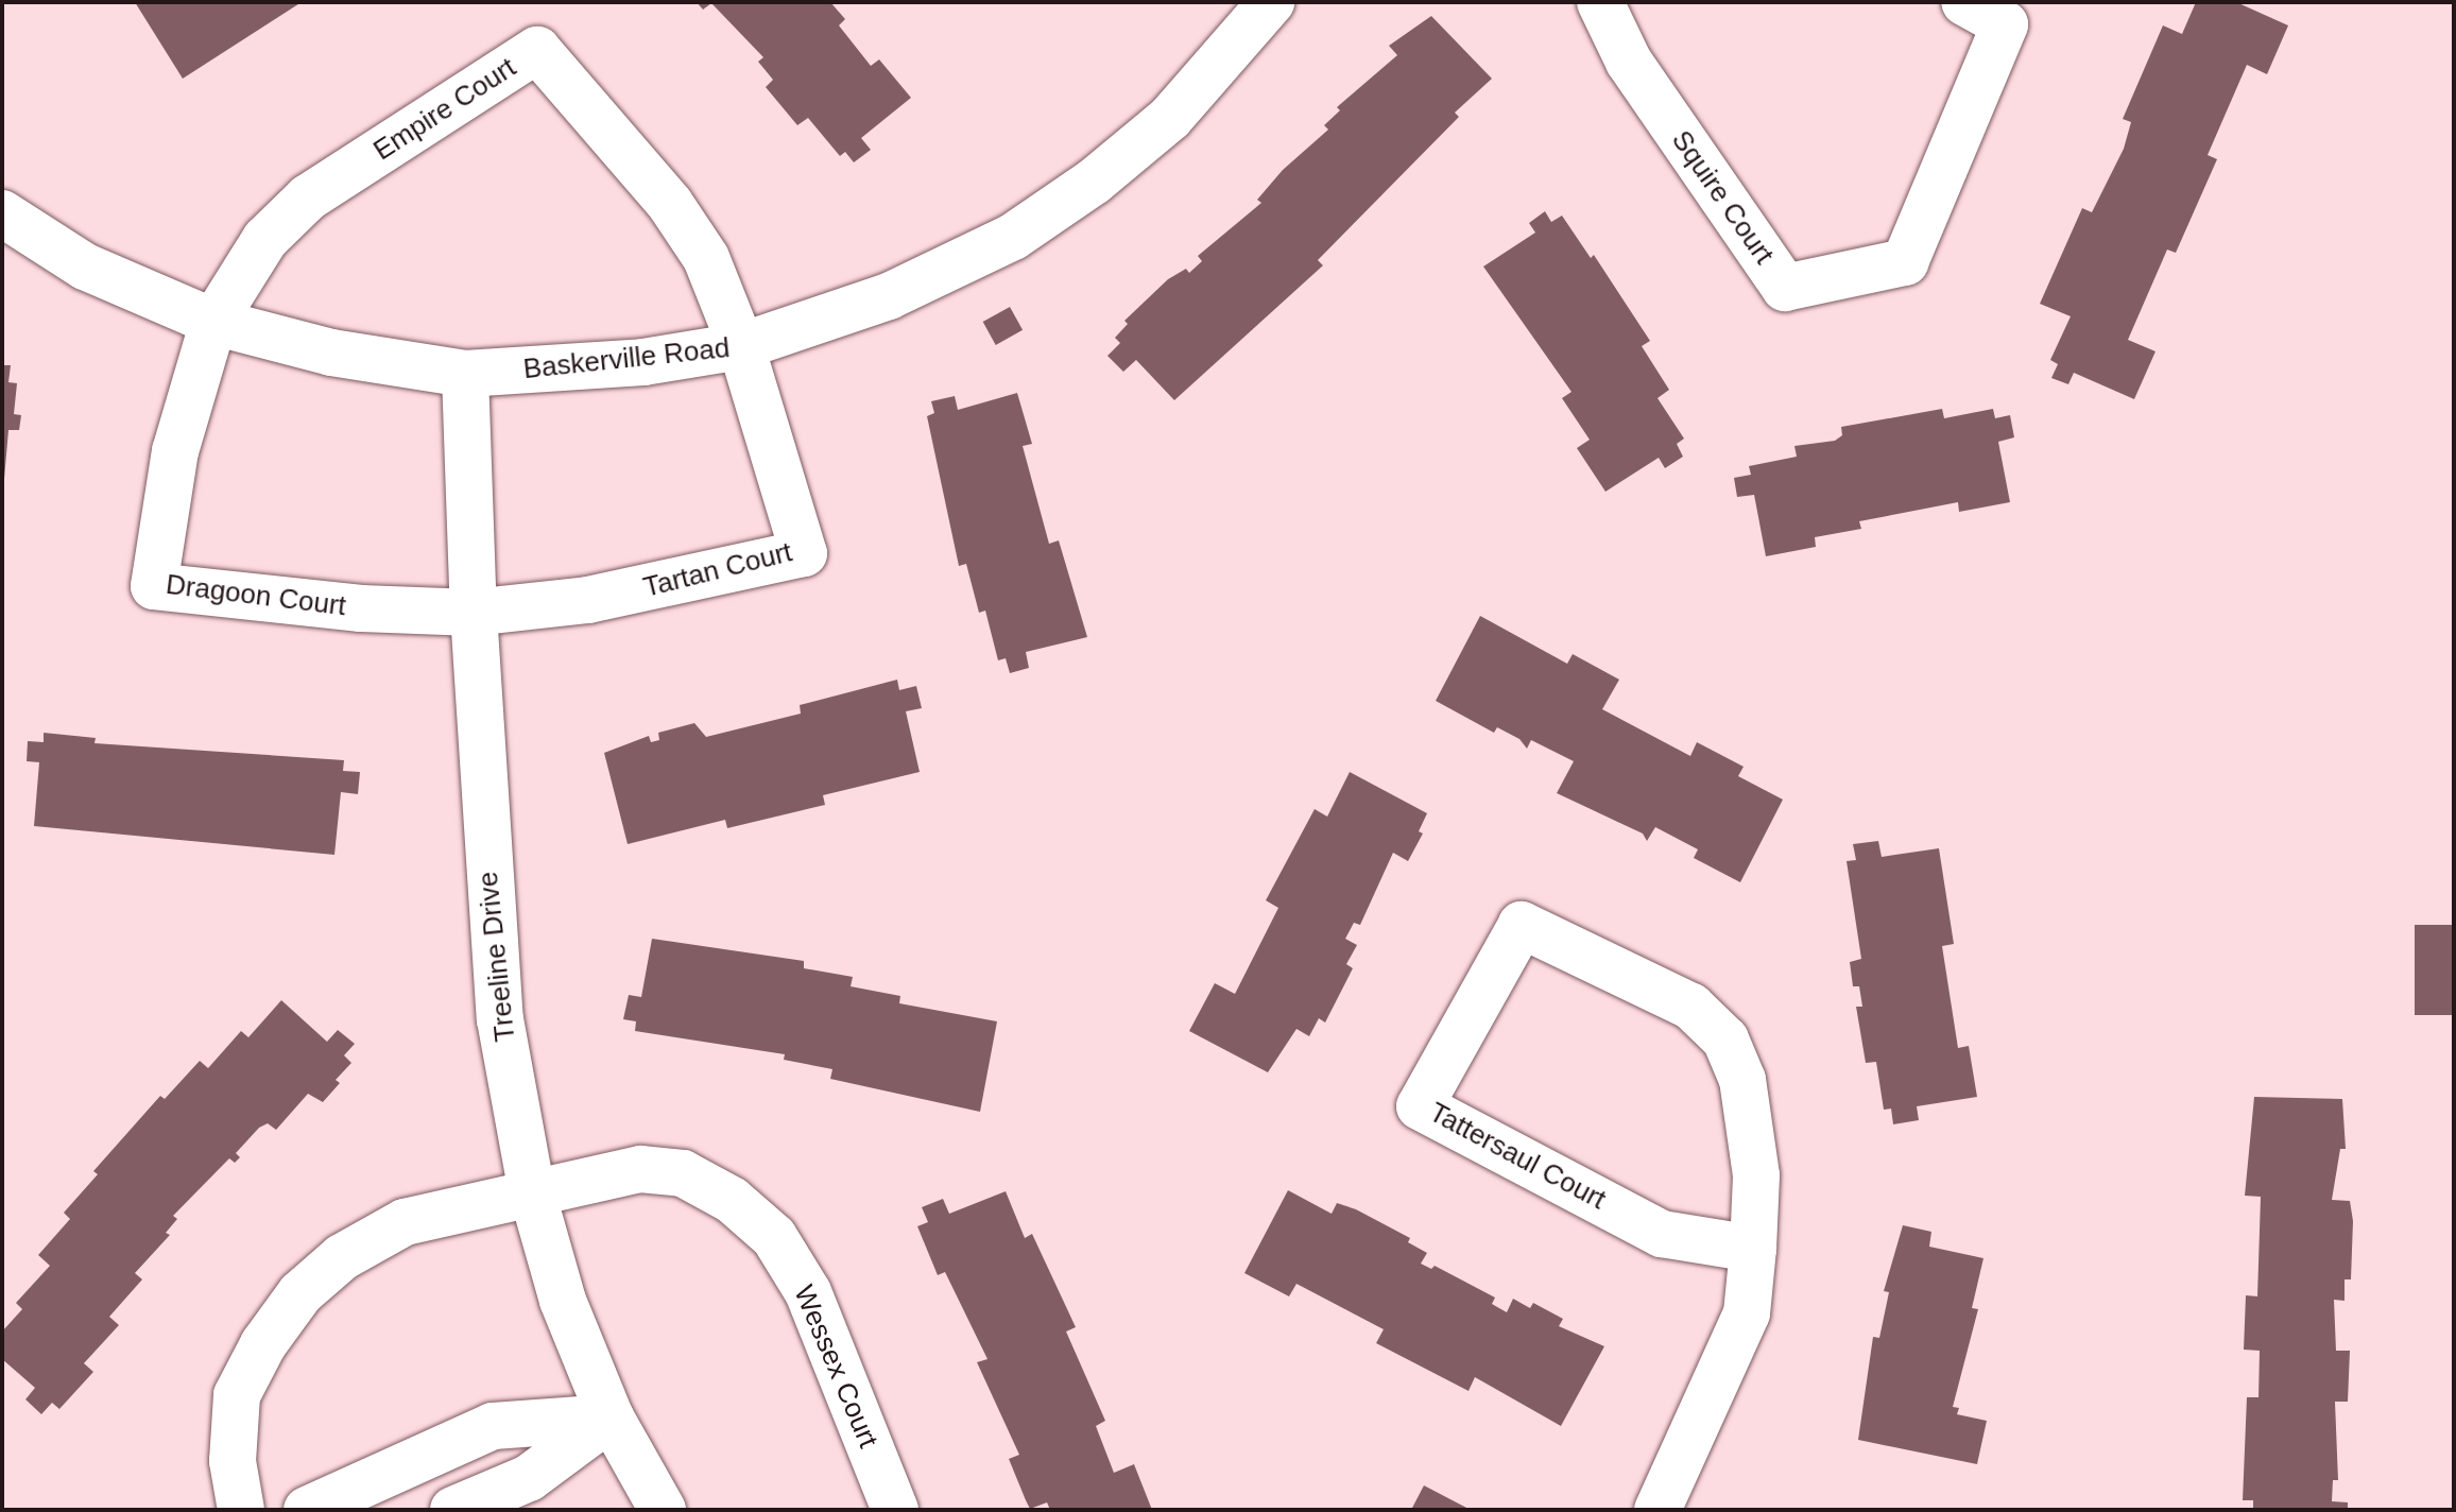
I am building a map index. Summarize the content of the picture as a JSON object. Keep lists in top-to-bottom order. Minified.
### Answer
{"streets":{"street":["Empire Court","Squire Court","Baskerville Road","Tartan Court","Dragoon Court","Treeline Drive","Tattersaul Court","Wessex Court"]},"crossings":[["Empire Court","Baskerville Road"],["Empire Court","Tartan Court"],["Empire Court","Dragoon Court"],["Baskerville Road","Tartan Court"],["Baskerville Road","Dragoon Court"],["Baskerville Road","Treeline Drive"],["Tartan Court","Dragoon Court"],["Tartan Court","Treeline Drive"],["Dragoon Court","Treeline Drive"],["Treeline Drive","Wessex Court"]]}
